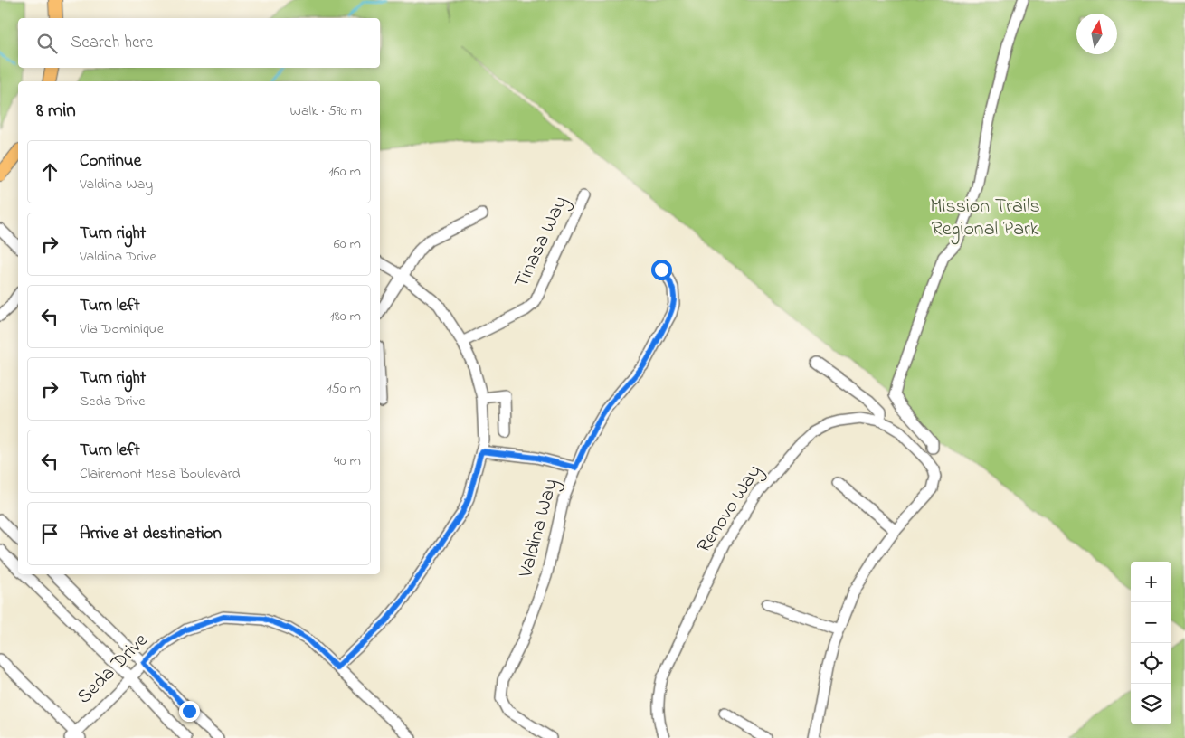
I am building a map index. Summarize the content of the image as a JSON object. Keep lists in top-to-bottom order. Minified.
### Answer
{"streets":{"street":["Tinasa Way","Renovo Way","Valdina Way","Seda Drive"]},"parks":["Mission Trails Regional Park"],"north":"top","page":{"search":"Search here","heading":["8 min","Walk · 590 m"],"list":[["Continue","Valdina Way","160 m"],["Turn right","Valdina Drive","60 m"],["Turn left","Via Dominique","180 m"],["Turn right","Seda Drive","150 m"],["Turn left","Clairemont Mesa Boulevard","40 m"],"Arrive at destination"],"map_buttons":["+","−"]}}
